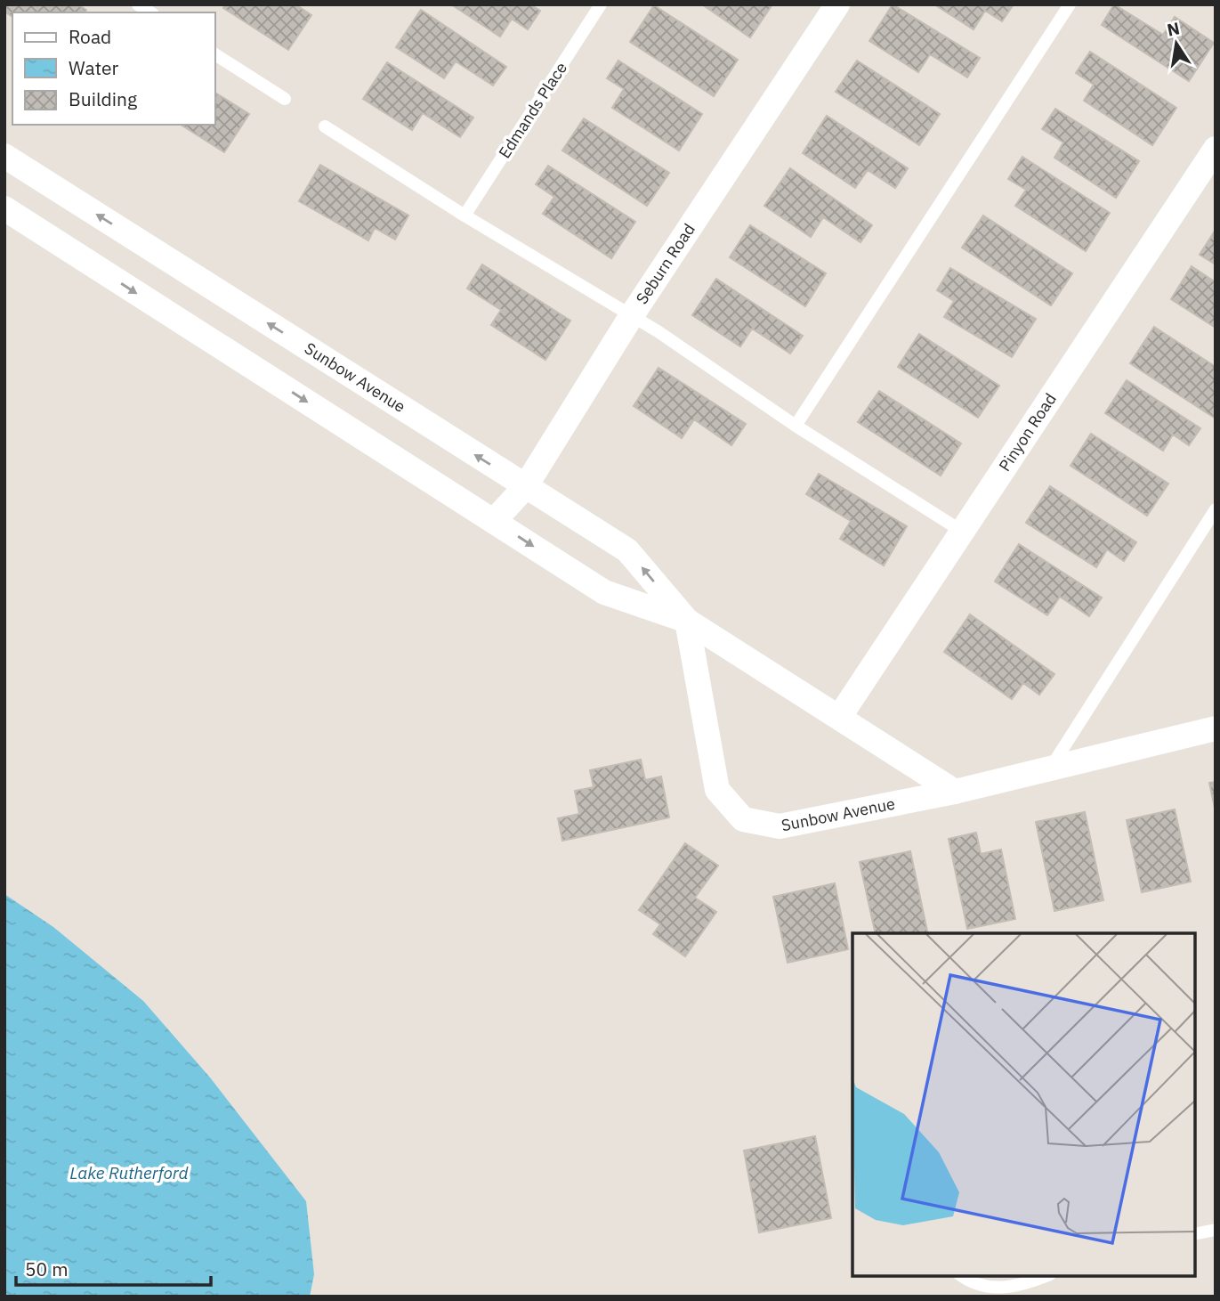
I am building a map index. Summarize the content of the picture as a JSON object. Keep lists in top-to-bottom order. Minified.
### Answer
{"streets":{"street":["Seburn Road","Sunbow Avenue","Pinyon Road"],"lane":["Edmands Place"]},"crossings":[["Seburn Road","Sunbow Avenue"],["Sunbow Avenue","Pinyon Road"]],"water":["Lake Rutherford"],"legend":["Road","Water","Building"],"scale_bar":"50 m","north":"top"}
